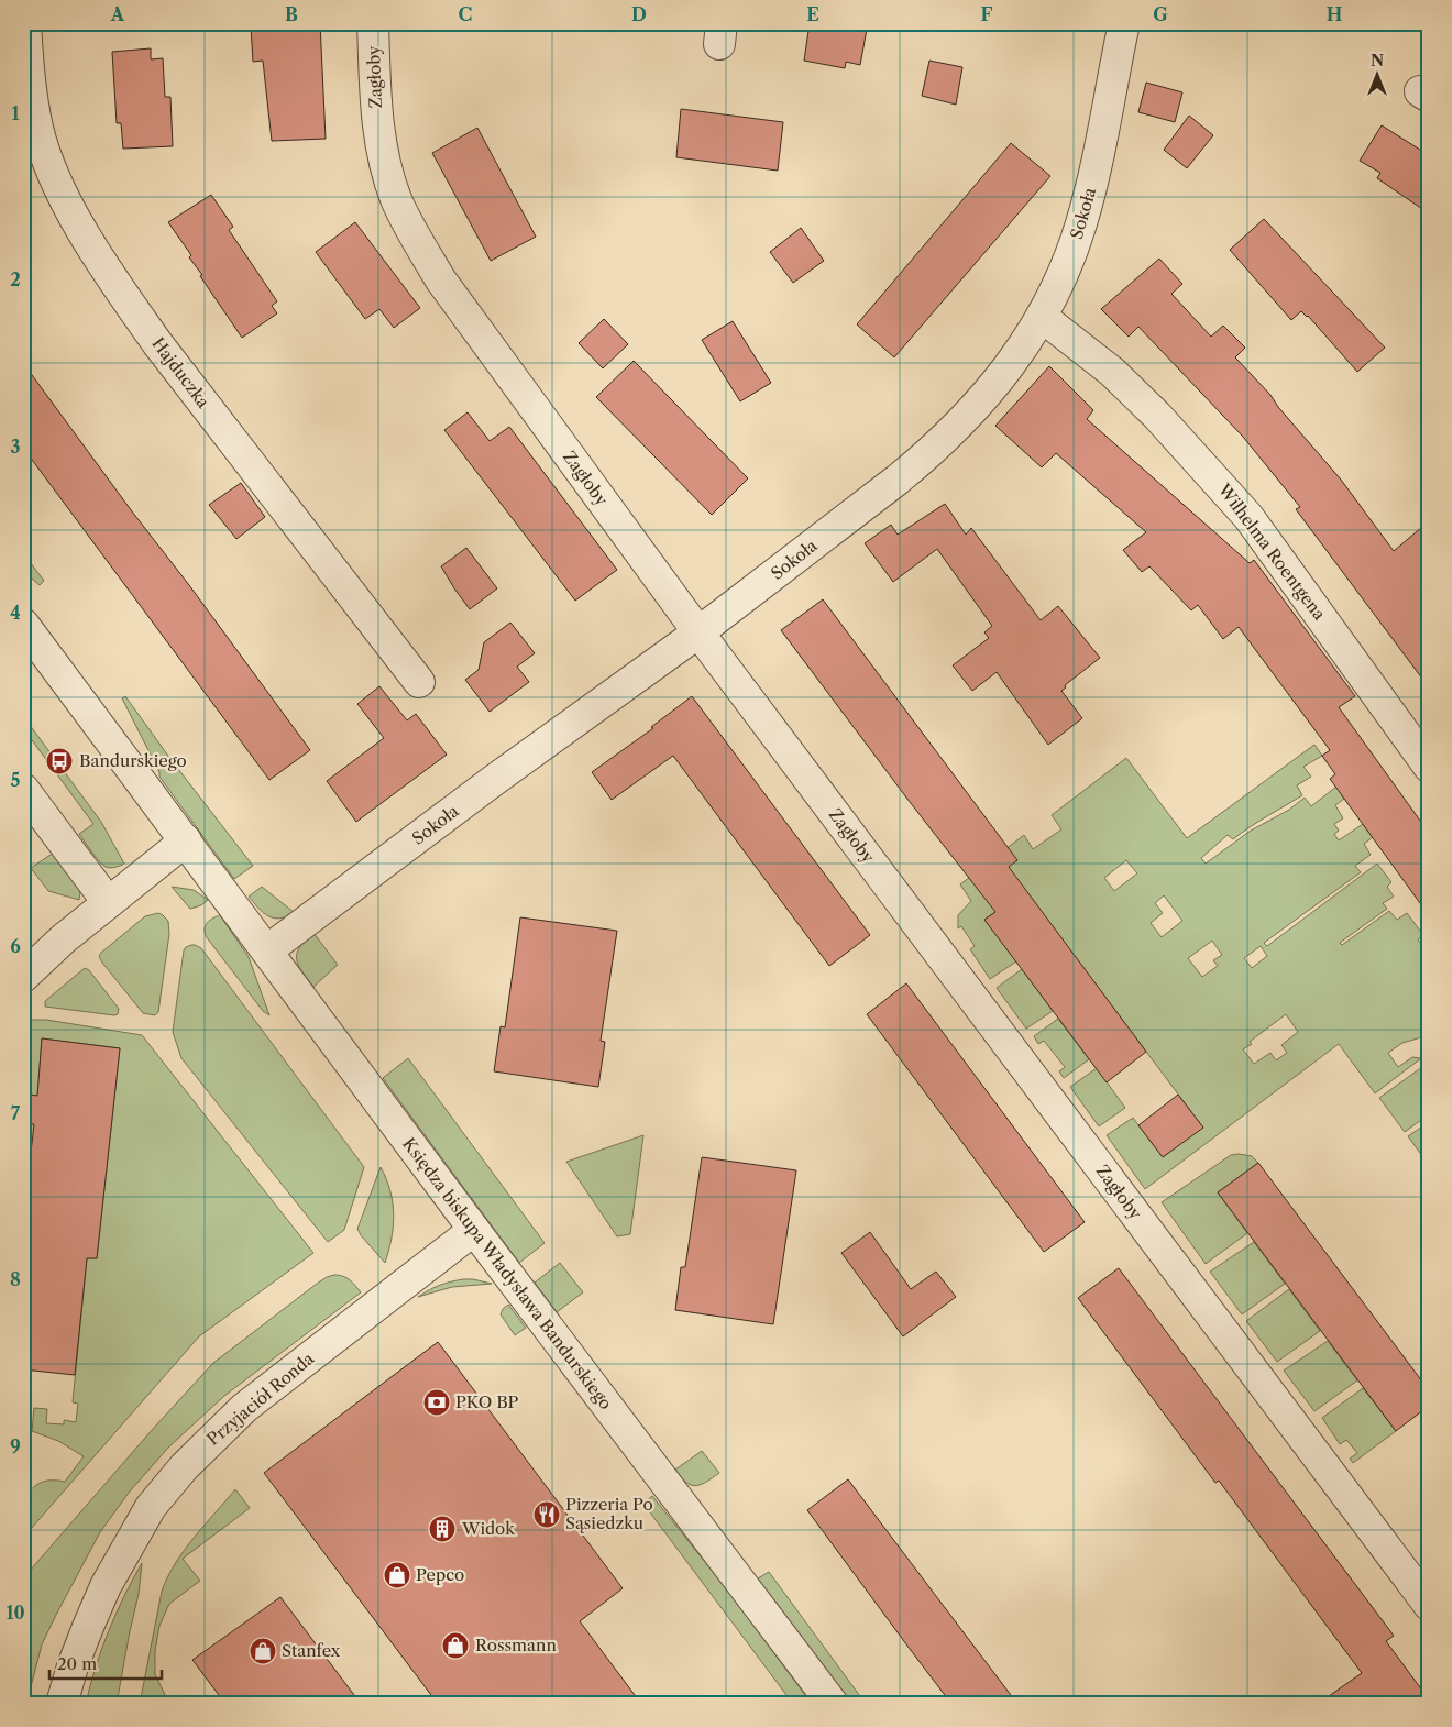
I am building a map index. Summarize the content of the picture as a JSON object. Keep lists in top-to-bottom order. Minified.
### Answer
{"streets":{"street":["Zagłoby","Sokoła","Hajduczka","Wilhelma Roentgena","Księdza biskupa Władysława Bandurskiego","Przyjaciół Ronda"]},"crossings":[["Zagłoby","Sokoła"],["Sokoła","Wilhelma Roentgena"],["Sokoła","Księdza biskupa Władysława Bandurskiego"],["Księdza biskupa Władysława Bandurskiego","Przyjaciół Ronda"]],"places":{"bus stop":["Bandurskiego"],"bank":["PKO BP"],"restaurant":["Pizzeria Po Sąsiedzku"],"building":["Widok"],"shop":["Pepco","Rossmann","Stanfex"]},"scale_bar":"20 m","north":"top","grid":{"columns":["A","B","C","D","E","F","G","H"],"rows":["1","2","3","4","5","6","7","8","9","10"]}}
